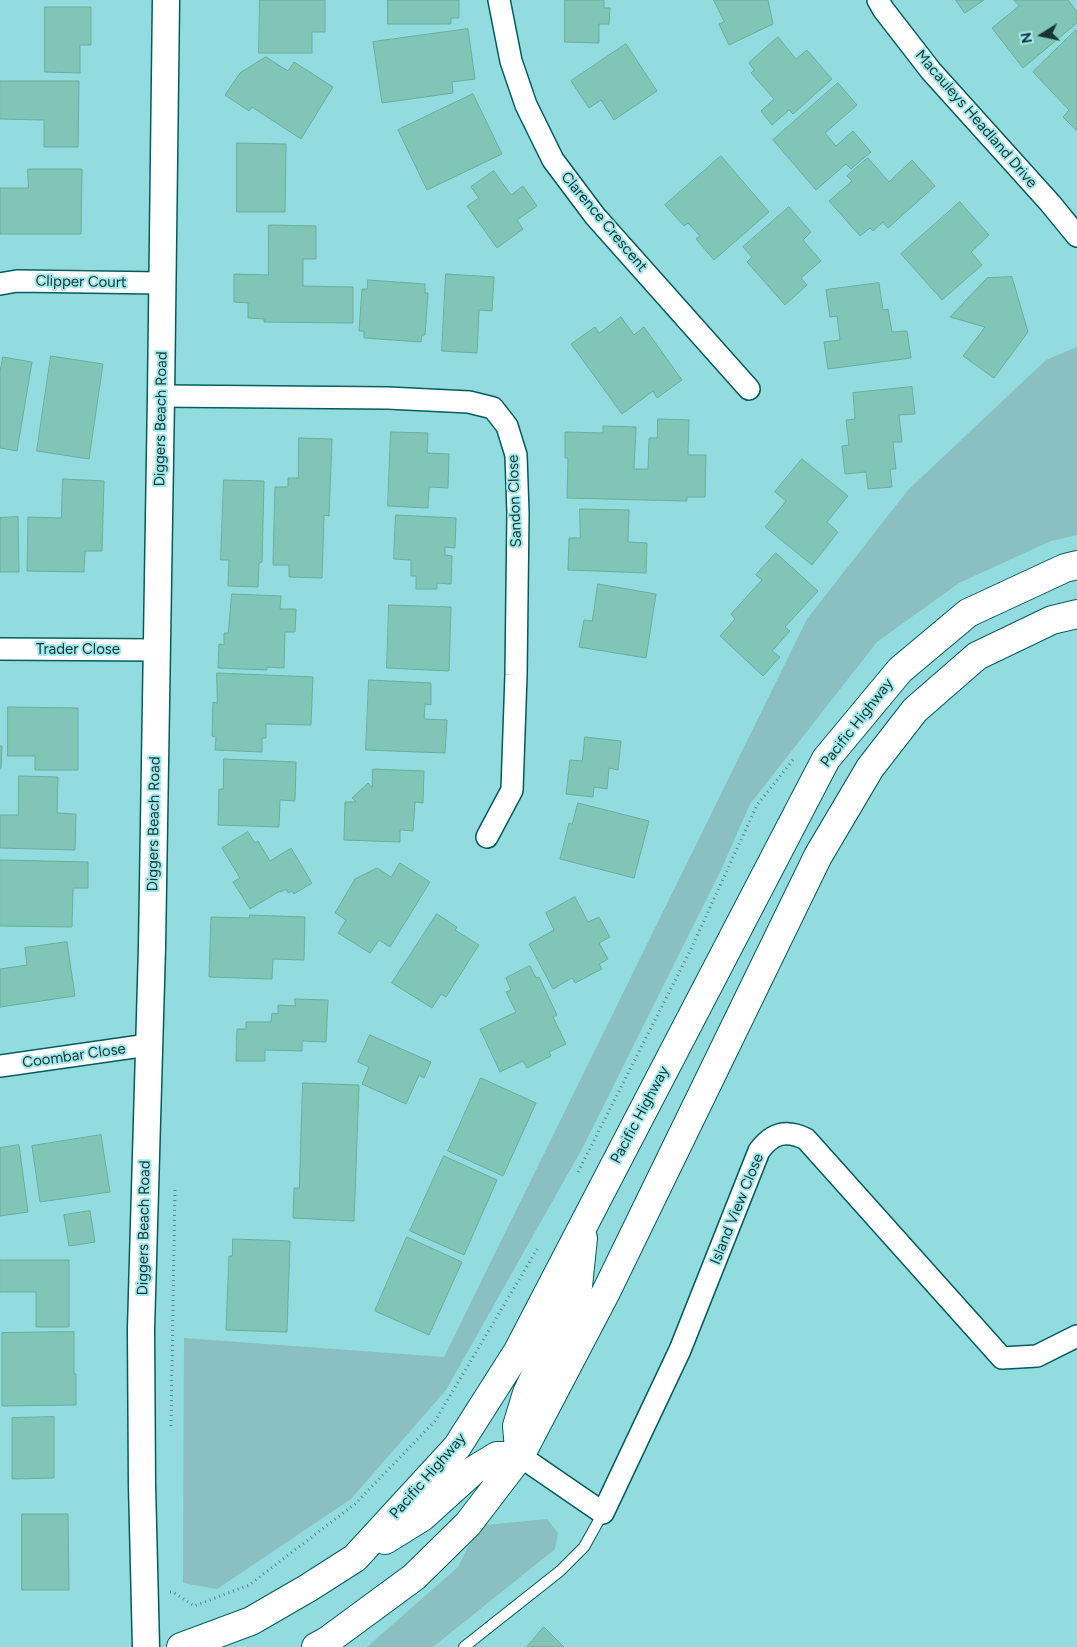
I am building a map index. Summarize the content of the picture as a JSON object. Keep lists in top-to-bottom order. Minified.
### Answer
{"streets":{"highway":["Pacific Highway"],"street":["Macauleys Headland Drive","Clarence Crescent","Clipper Court","Diggers Beach Road","Sandon Close","Trader Close","Coombar Close","Island View Close"]},"crossings":[["Clipper Court","Diggers Beach Road"],["Diggers Beach Road","Sandon Close"],["Diggers Beach Road","Trader Close"],["Diggers Beach Road","Coombar Close"]],"north":"left"}
